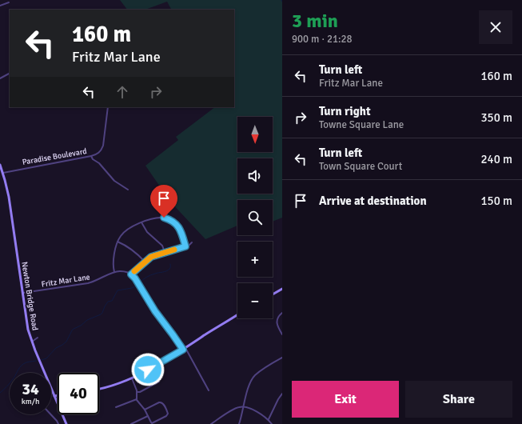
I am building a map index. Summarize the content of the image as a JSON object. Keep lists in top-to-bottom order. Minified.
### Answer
{"streets":{"main road":["Newton Bridge Road"],"street":["Paradise Boulevard","Fritz Mar Lane"]},"crossings":[["Paradise Boulevard","Newton Bridge Road"],["Fritz Mar Lane","Newton Bridge Road"]],"north":"bottom","page":{"heading":["3 min","900 m · 21:28"],"turn":["160 m","Fritz Mar Lane"],"list":[{"name":"Turn left","note":"Fritz Mar Lane","value":"160 m"},{"name":"Turn right","note":"Towne Square Lane","value":"350 m"},{"name":"Turn left","note":"Town Square Court","value":"240 m"},{"name":"Arrive at destination","value":"150 m"}],"map_buttons":["+","−"],"speed":"34 km/h","limit":"40","buttons":["Exit","Share"]}}
